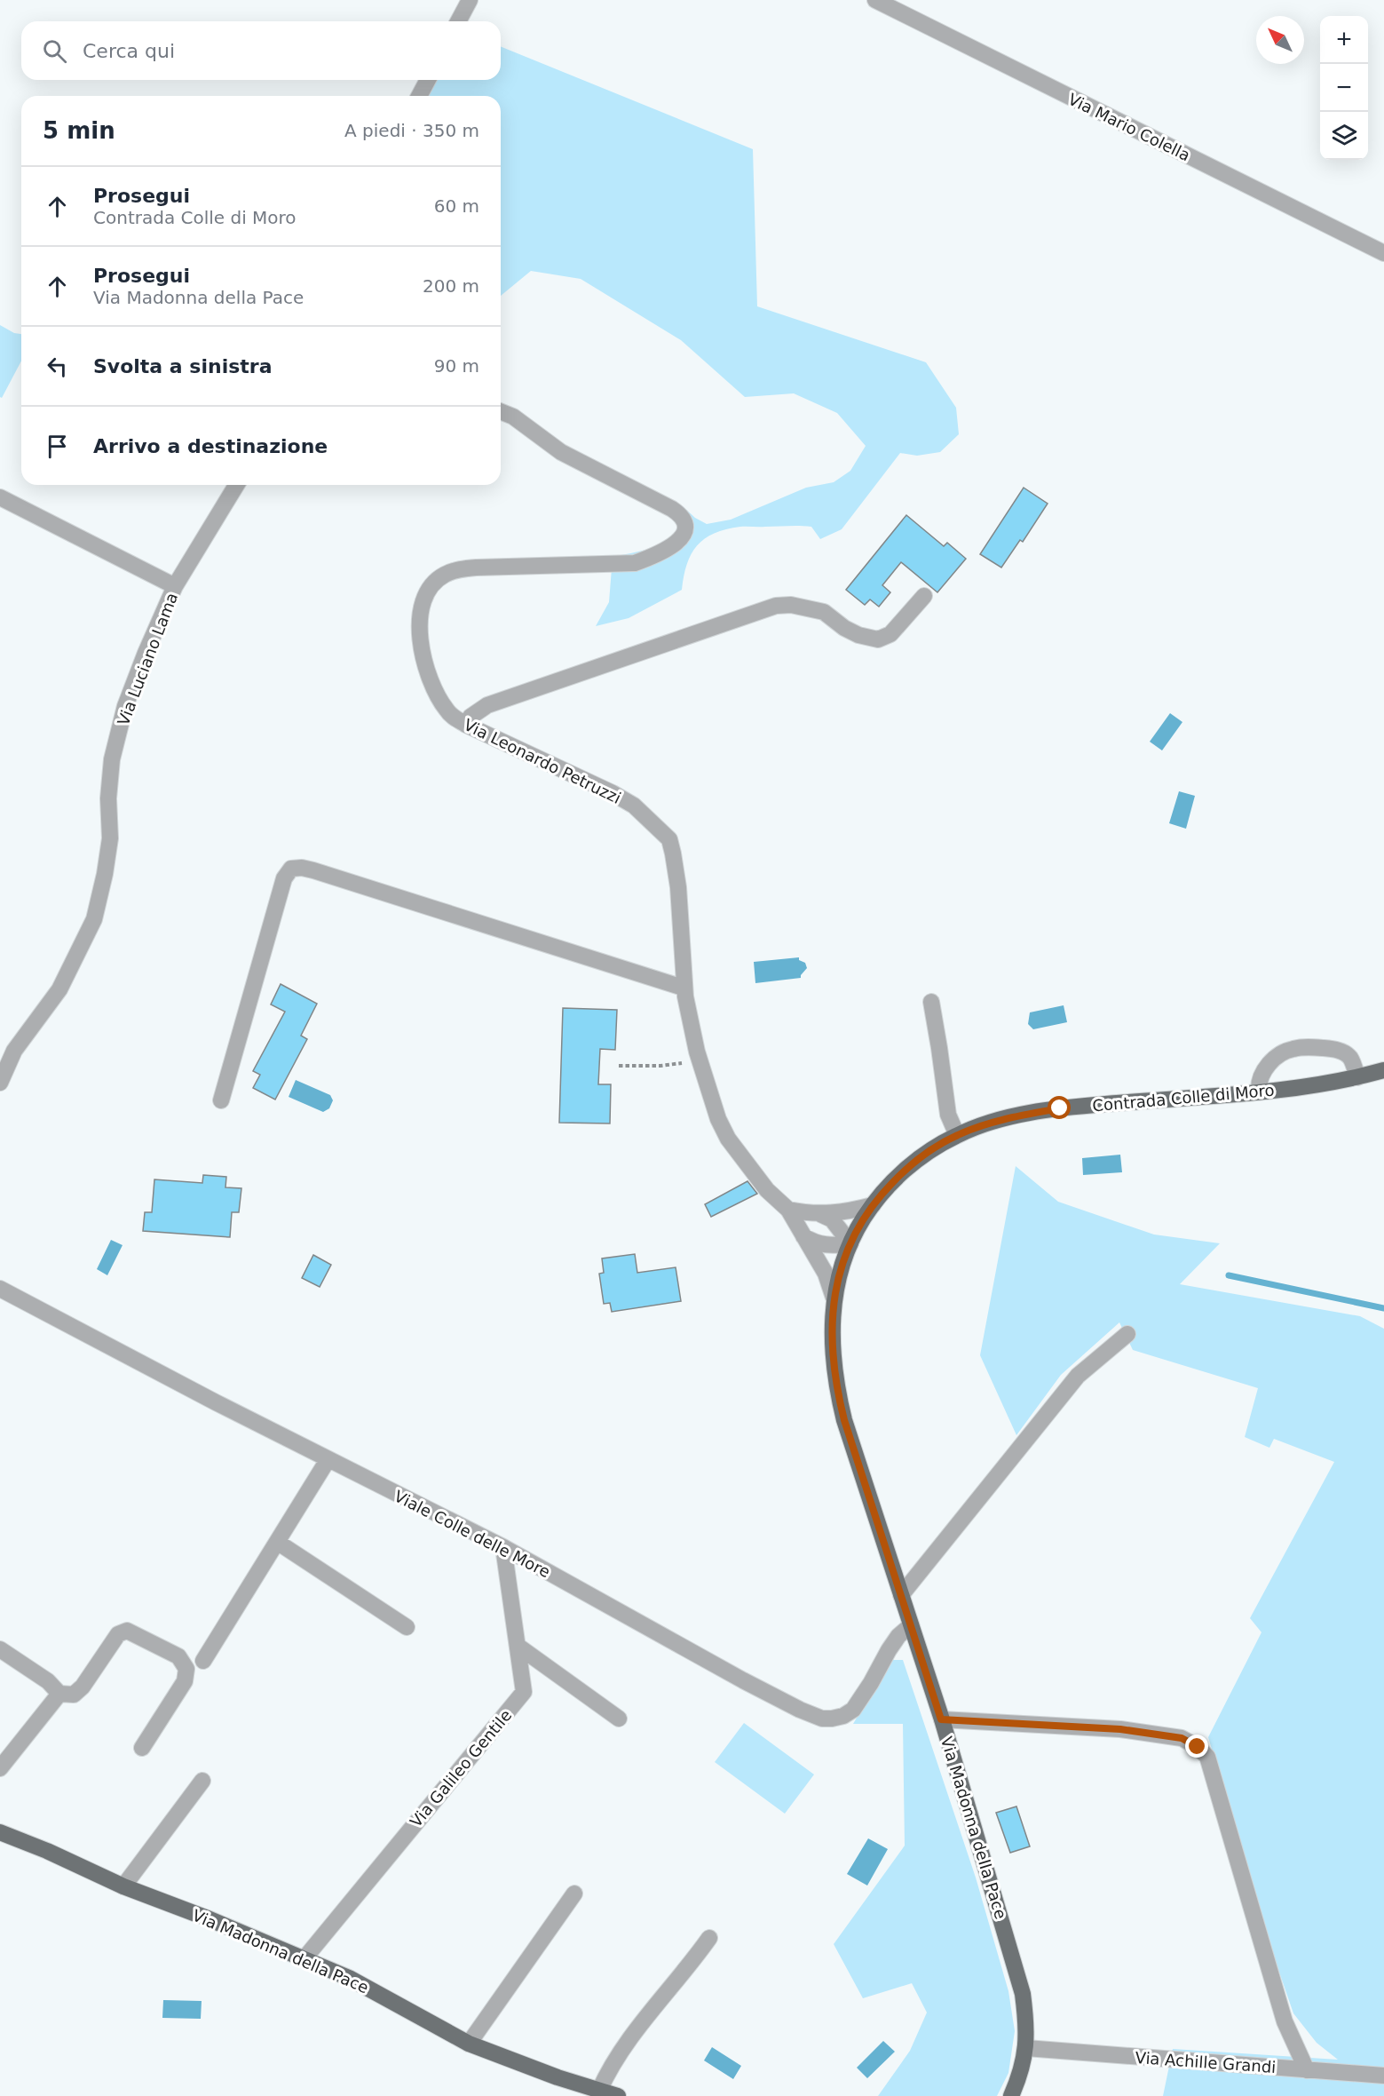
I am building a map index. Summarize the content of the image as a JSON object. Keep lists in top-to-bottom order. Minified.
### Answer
{"streets":{"main road":["Contrada Colle di Moro","Via Madonna della Pace"],"street":["Via Mario Colella","Via Luciano Lama","Via Leonardo Petruzzi","Viale Colle delle More","Via Galileo Gentile","Via Achille Grandi"]},"crossings":[["Via Leonardo Petruzzi","Via Madonna della Pace"],["Contrada Colle di Moro","Via Madonna della Pace"],["Viale Colle delle More","Via Galileo Gentile"],["Viale Colle delle More","Via Madonna della Pace"],["Via Galileo Gentile","Via Madonna della Pace"],["Via Madonna della Pace","Via Achille Grandi"]],"north":"top left","page":{"map_buttons":["+","−"],"search":"Cerca qui","heading":["5 min","A piedi · 350 m"],"list":[["Prosegui","Contrada Colle di Moro","60 m"],["Prosegui","Via Madonna della Pace","200 m"],["Svolta a sinistra","90 m"],"Arrivo a destinazione"]}}
